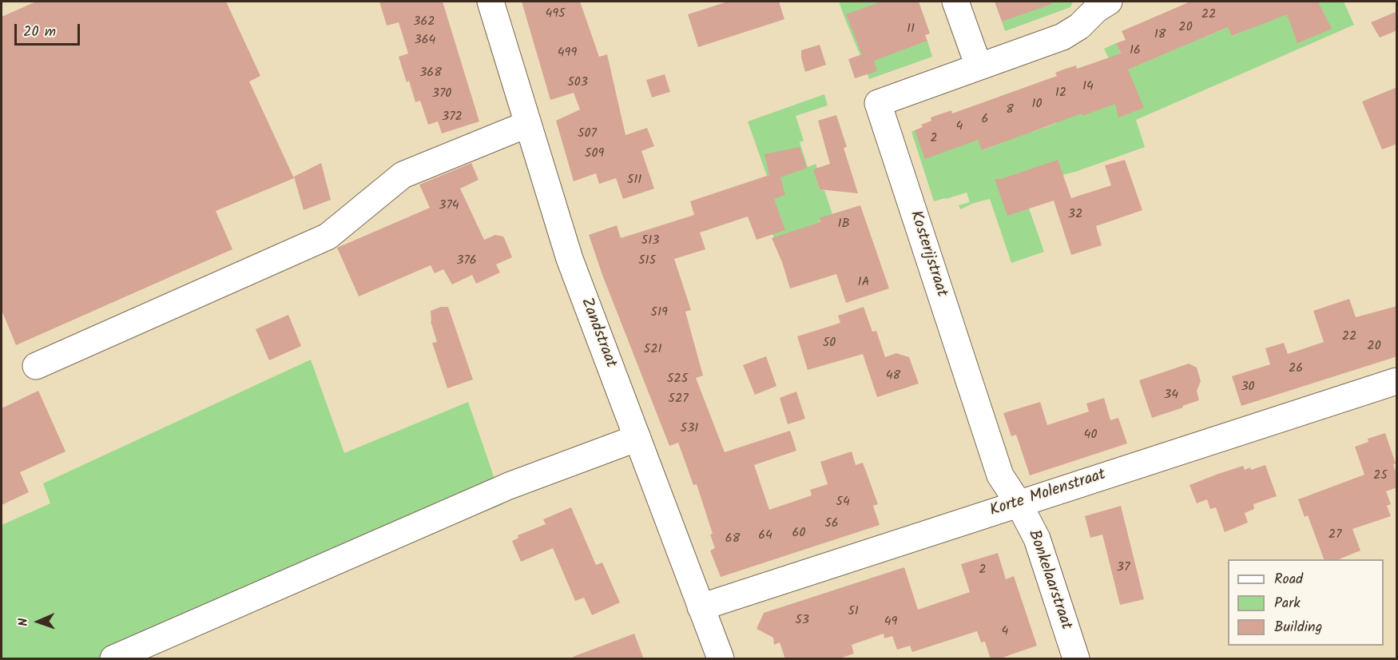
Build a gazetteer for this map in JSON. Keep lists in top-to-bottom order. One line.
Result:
{"streets":{"street":["Kosterijstraat","Zandstraat","Korte Molenstraat","Bonkelaarstraat"]},"crossings":[["Kosterijstraat","Korte Molenstraat"],["Kosterijstraat","Bonkelaarstraat"],["Zandstraat","Korte Molenstraat"],["Korte Molenstraat","Bonkelaarstraat"]],"house_numbers":["495","22","362","20","11","18","364","16","499","368","503","14","12","370","10","8","372","6","4","507","2","509","511","374","32","1B","513","376","515","1A","519","22","50","20","521","26","48","525","30","34","527","531","40","25","54","56","60","27","64","68","37","2","51","53","49","4"],"legend":["Road","Park","Building"],"scale_bar":"20 m","north":"left"}
